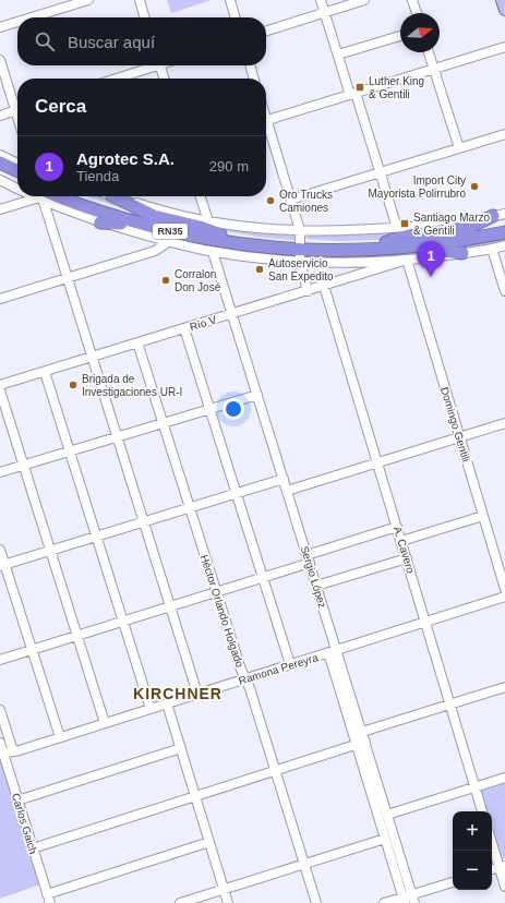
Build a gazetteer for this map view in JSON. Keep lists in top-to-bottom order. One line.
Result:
{"streets":{"highway":["RN35"],"street":["Río V","Domingo Gentili","A. Cavero","Sergio López","Héctor Orlando Holgado","Ramona Pereyra","Carlos Gaich"]},"crossings":[["Río V","Domingo Gentili"],["Río V","A. Cavero"],["Río V","Sergio López"],["Río V","Héctor Orlando Holgado"],["A. Cavero","Ramona Pereyra"],["Sergio López","Ramona Pereyra"],["Héctor Orlando Holgado","Ramona Pereyra"],["Ramona Pereyra","Carlos Gaich"]],"districts":["KIRCHNER"],"places":{"transit":["Luther King & Gentili","Santiago Marzo & Gentili"],"other":["Import City Mayorista Polirrubro","Oro Trucks Camiones","Autoservicio San Expedito","Corralon Don José","Brigada de Investigaciones UR-I"]},"north":"right","page":{"search":"Buscar aquí","heading":"Cerca","list":[{"mark":"1","name":"Agrotec S.A.","note":"Tienda","value":"290 m"}],"pins":"1","map_buttons":["+","−"]}}
